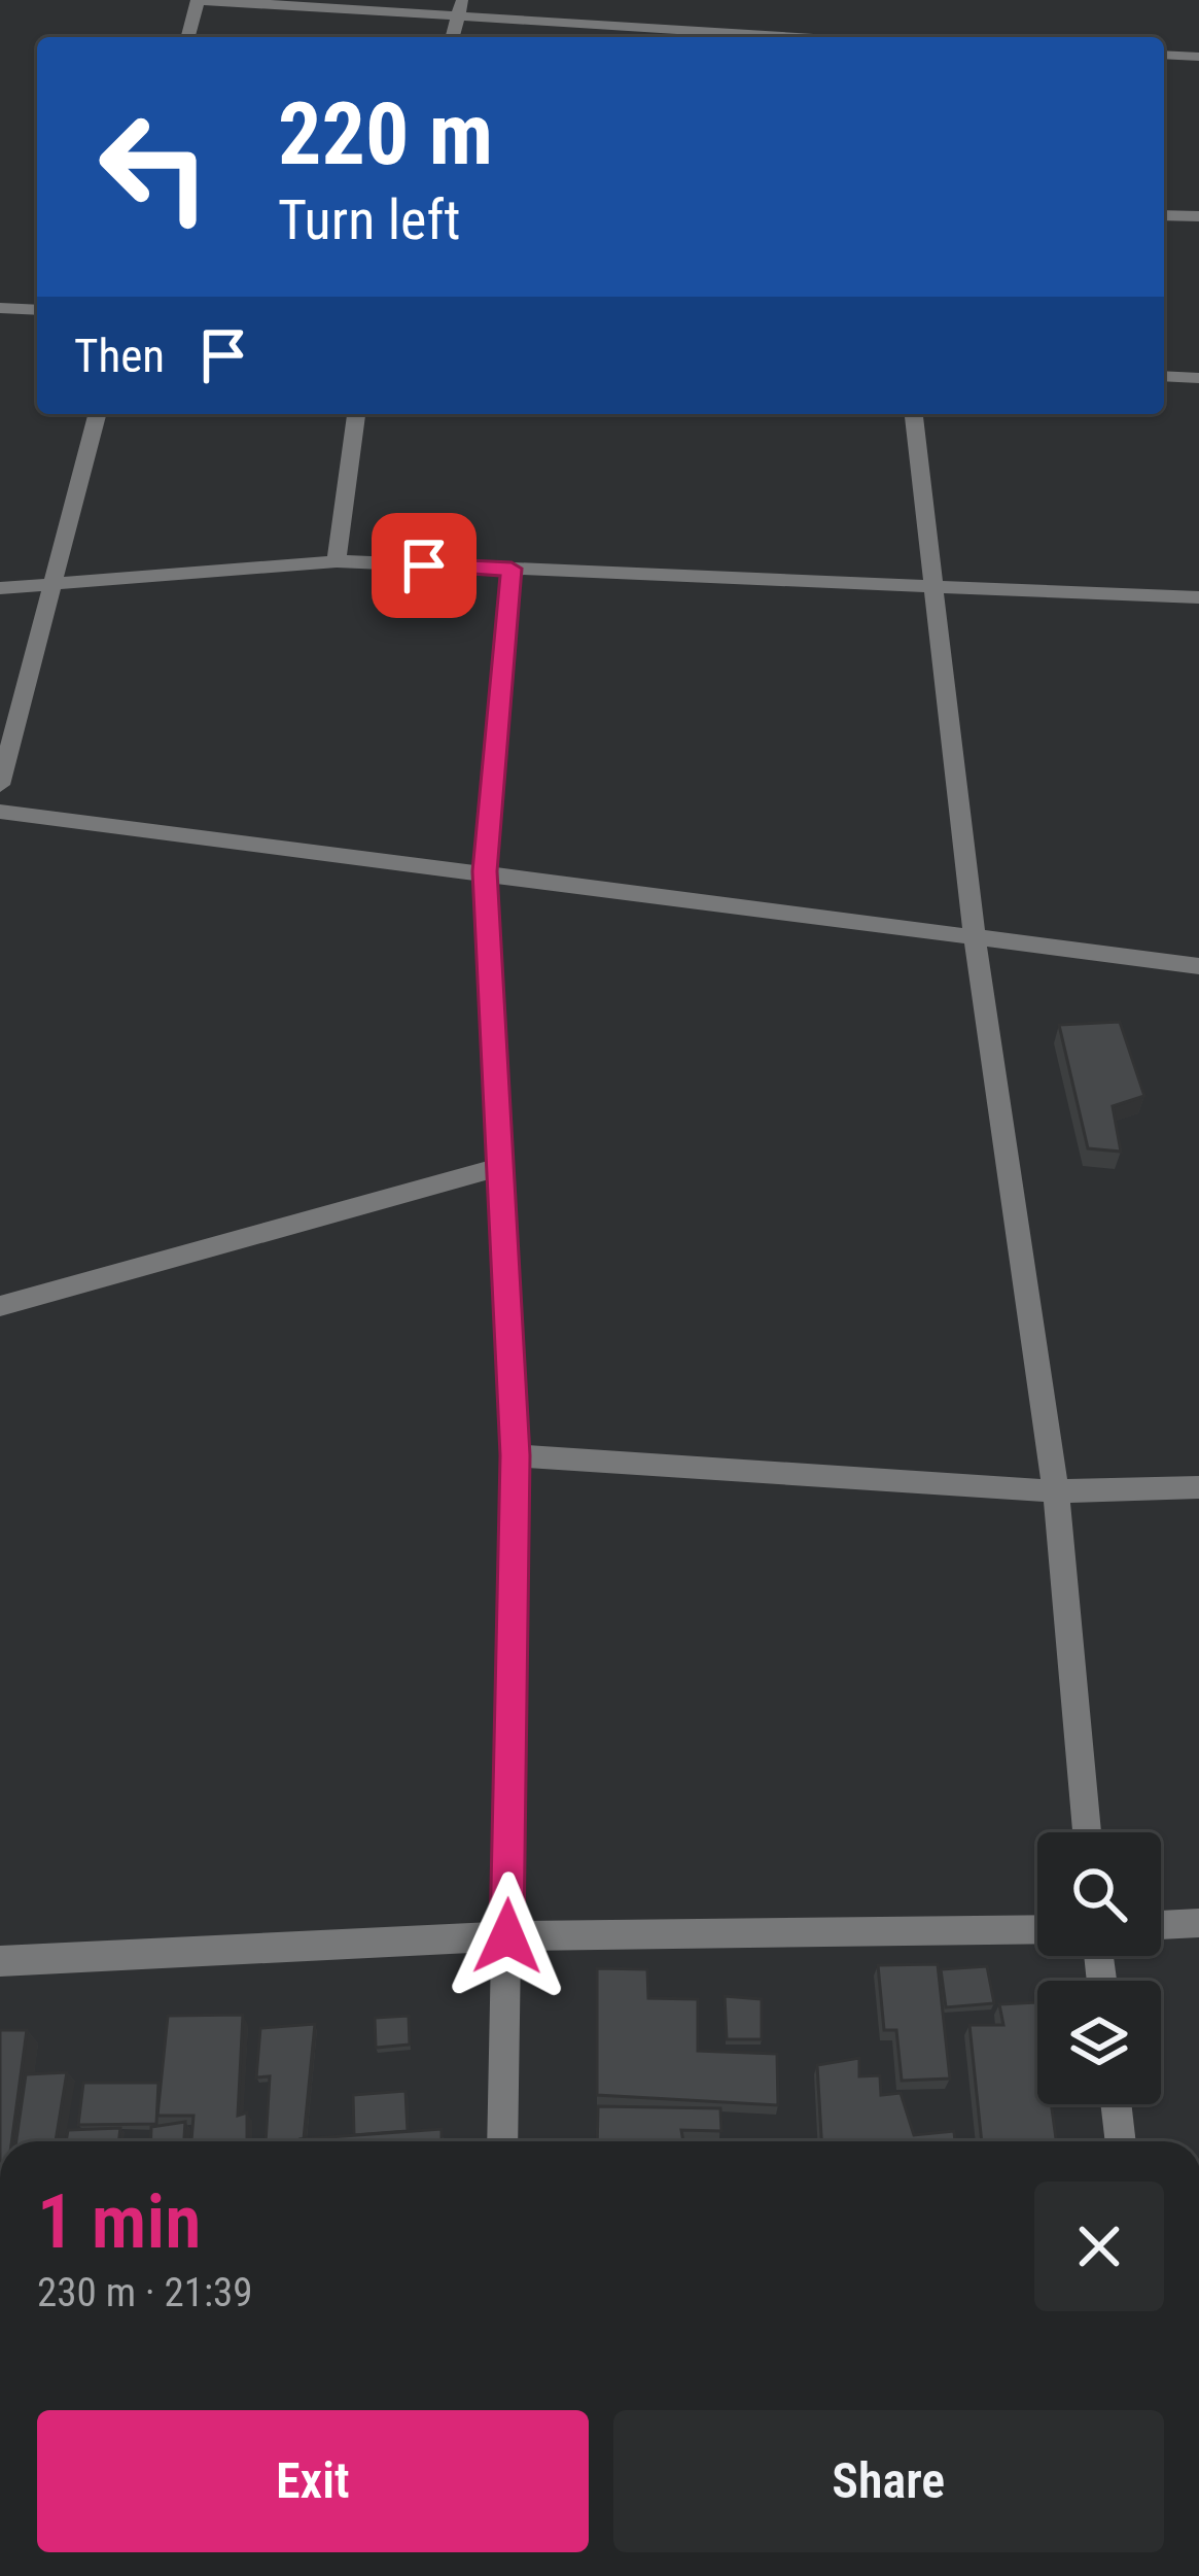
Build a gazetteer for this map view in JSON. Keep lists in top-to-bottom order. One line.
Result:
{"page":{"turn":["220 m","Turn left"],"then":"Then","heading":["1 min","230 m · 21:39"],"buttons":["Exit","Share"]}}
